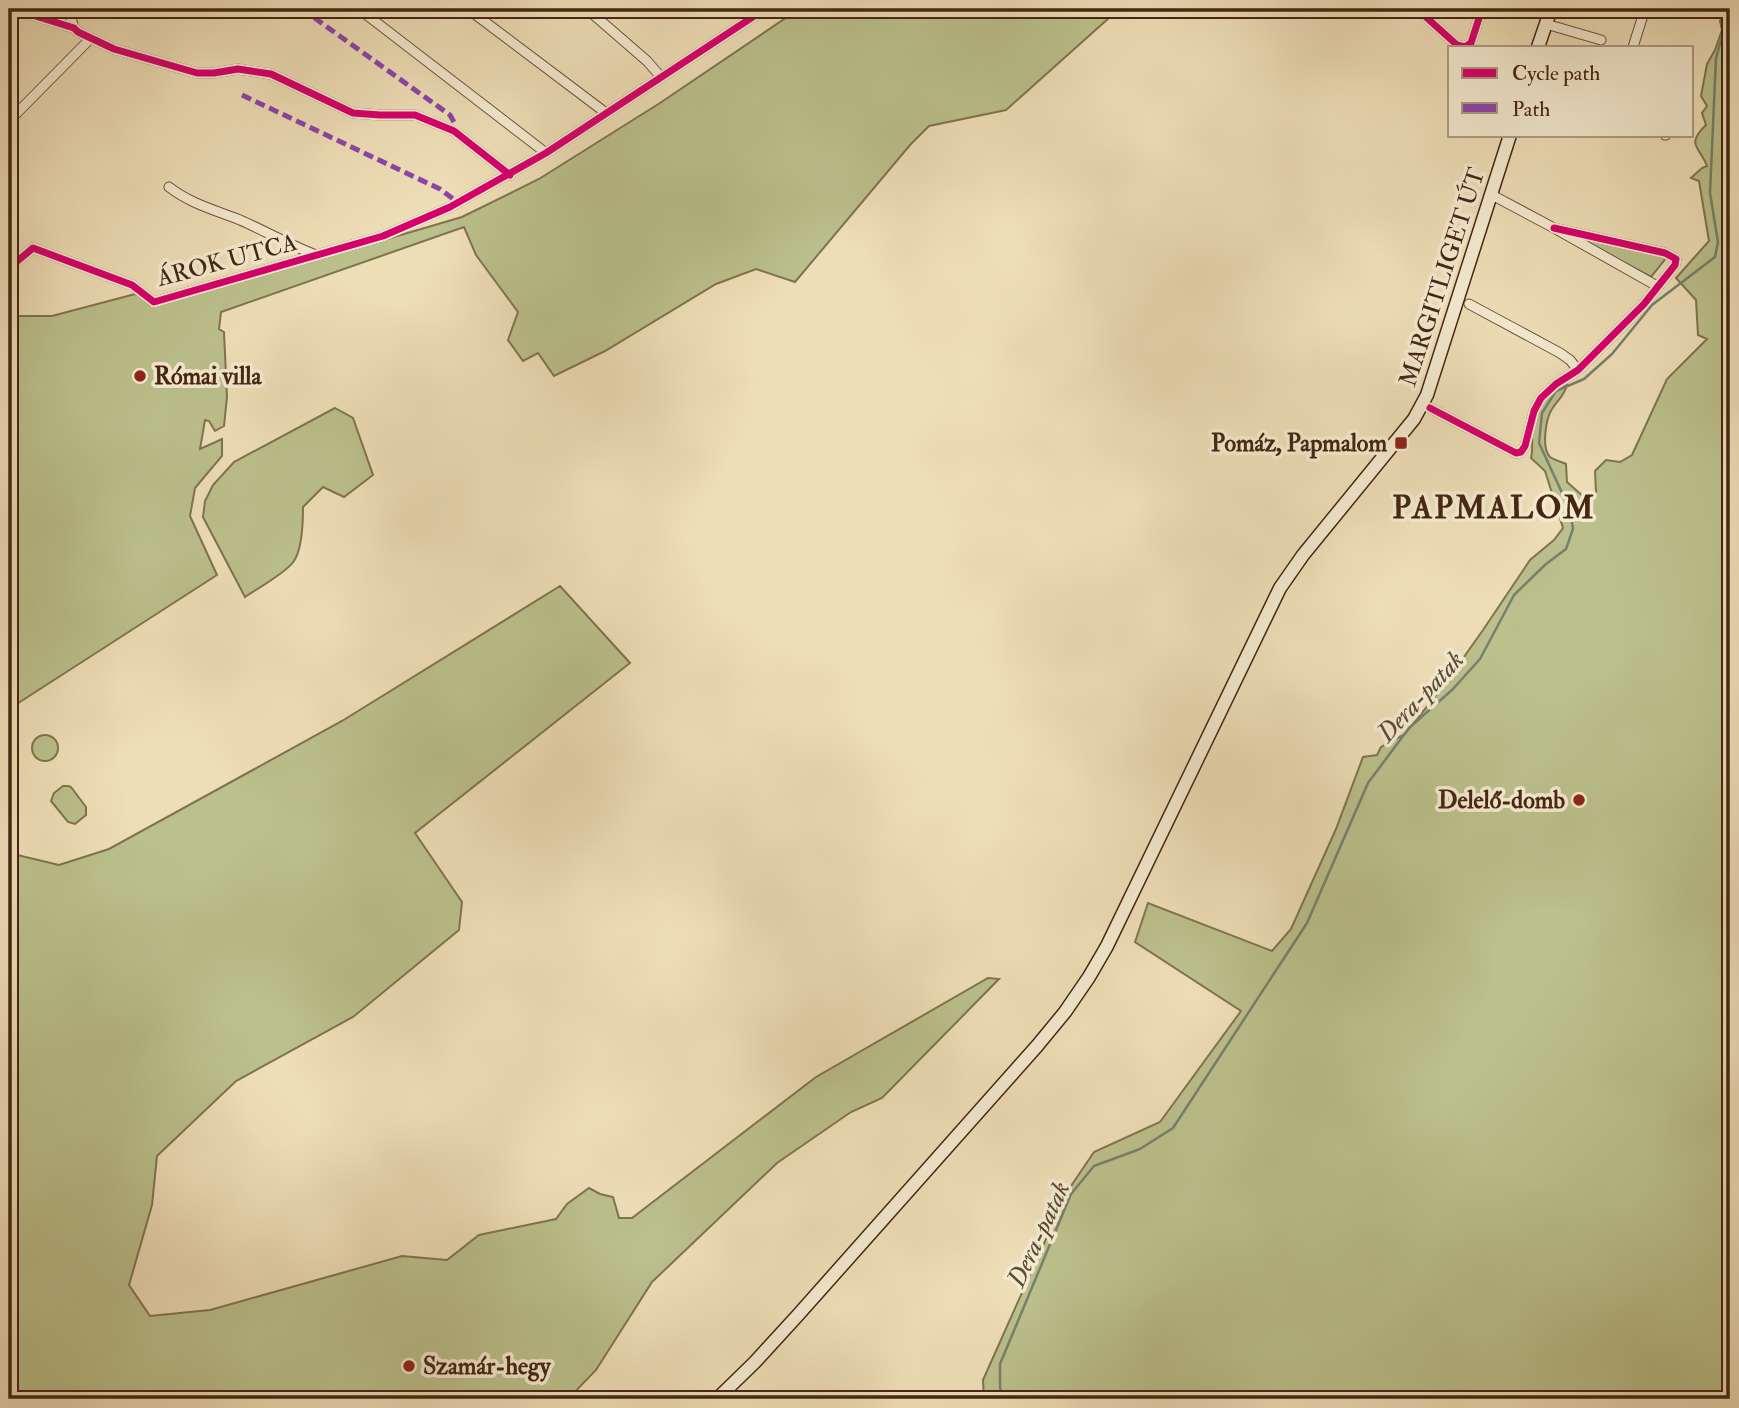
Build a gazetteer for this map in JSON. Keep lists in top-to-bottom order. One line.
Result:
{"streets":{"main road":["MARGITLIGET ÚT"],"street":["ÁROK UTCA"]},"districts":["PAPMALOM"],"water":["Dera-patak"],"places":{"other":["Római villa","Delelő-domb","Szamár-hegy"],"transit":["Pomáz, Papmalom"]},"legend":["Cycle path","Path"]}
